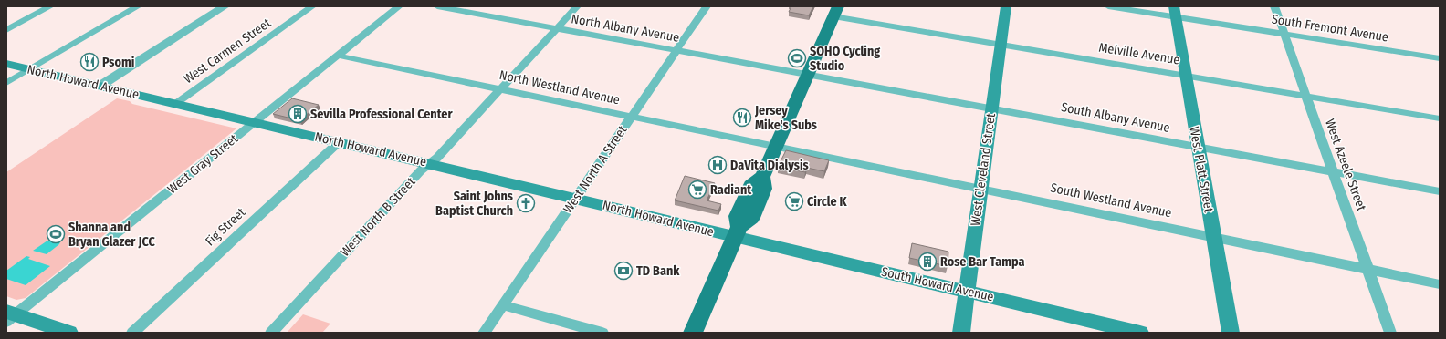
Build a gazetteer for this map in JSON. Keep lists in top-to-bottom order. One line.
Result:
{"streets":{"main road":["North Howard Avenue","West Cleveland Street","West Platt Street","South Howard Avenue"],"street":["North Albany Avenue","South Fremont Avenue","West Carmen Street","Melville Avenue","North Westland Avenue","South Albany Avenue","West Gray Street","West Azeele Street","West North A Street","South Westland Avenue","West North B Street","Fig Street"]},"crossings":[["North Albany Avenue","South Albany Avenue"],["North Albany Avenue","West North A Street"],["North Albany Avenue","West North B Street"],["South Fremont Avenue","West Azeele Street"],["South Fremont Avenue","West Platt Street"],["West Carmen Street","North Howard Avenue"],["Melville Avenue","West Azeele Street"],["Melville Avenue","West Cleveland Street"],["Melville Avenue","West Platt Street"],["North Howard Avenue","West Gray Street"],["North Howard Avenue","West North A Street"],["North Howard Avenue","West North B Street"],["North Howard Avenue","Fig Street"],["North Howard Avenue","South Howard Avenue"],["North Westland Avenue","West Gray Street"],["North Westland Avenue","West North A Street"],["North Westland Avenue","South Westland Avenue"],["North Westland Avenue","West North B Street"],["South Albany Avenue","West Azeele Street"],["South Albany Avenue","West Cleveland Street"],["South Albany Avenue","West Platt Street"],["West Azeele Street","South Westland Avenue"],["West Cleveland Street","South Westland Avenue"],["West Cleveland Street","South Howard Avenue"],["West Platt Street","South Westland Avenue"]],"places":{"sports":["SOHO Cycling Studio","Shanna and Bryan Glazer JCC"],"restaurant":["Psomi","Jersey Mike's Subs"],"building":["Sevilla Professional Center","Rose Bar Tampa"],"hospital":["DaVita Dialysis"],"supermarket":["Radiant","Circle K"],"church":["Saint Johns Baptist Church"],"bank":["TD Bank"]}}
